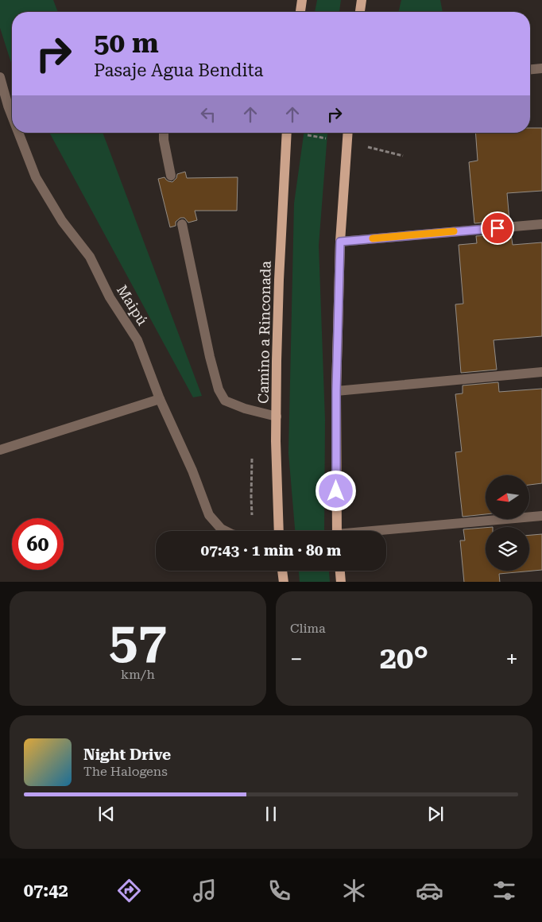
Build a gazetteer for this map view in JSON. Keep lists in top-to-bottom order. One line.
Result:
{"streets":{"main road":["Camino a Rinconada"],"street":["Maipú"]},"north":"left","page":{"turn":["50 m","Pasaje Agua Bendita"],"limit":"60","trip":"07:43 · 1 min · 80 m","tile":[["57","km/h"],"Clima"],"heat":["−","20°","+"],"song":["Night Drive","The Halogens"],"tabs":"07:42"}}
